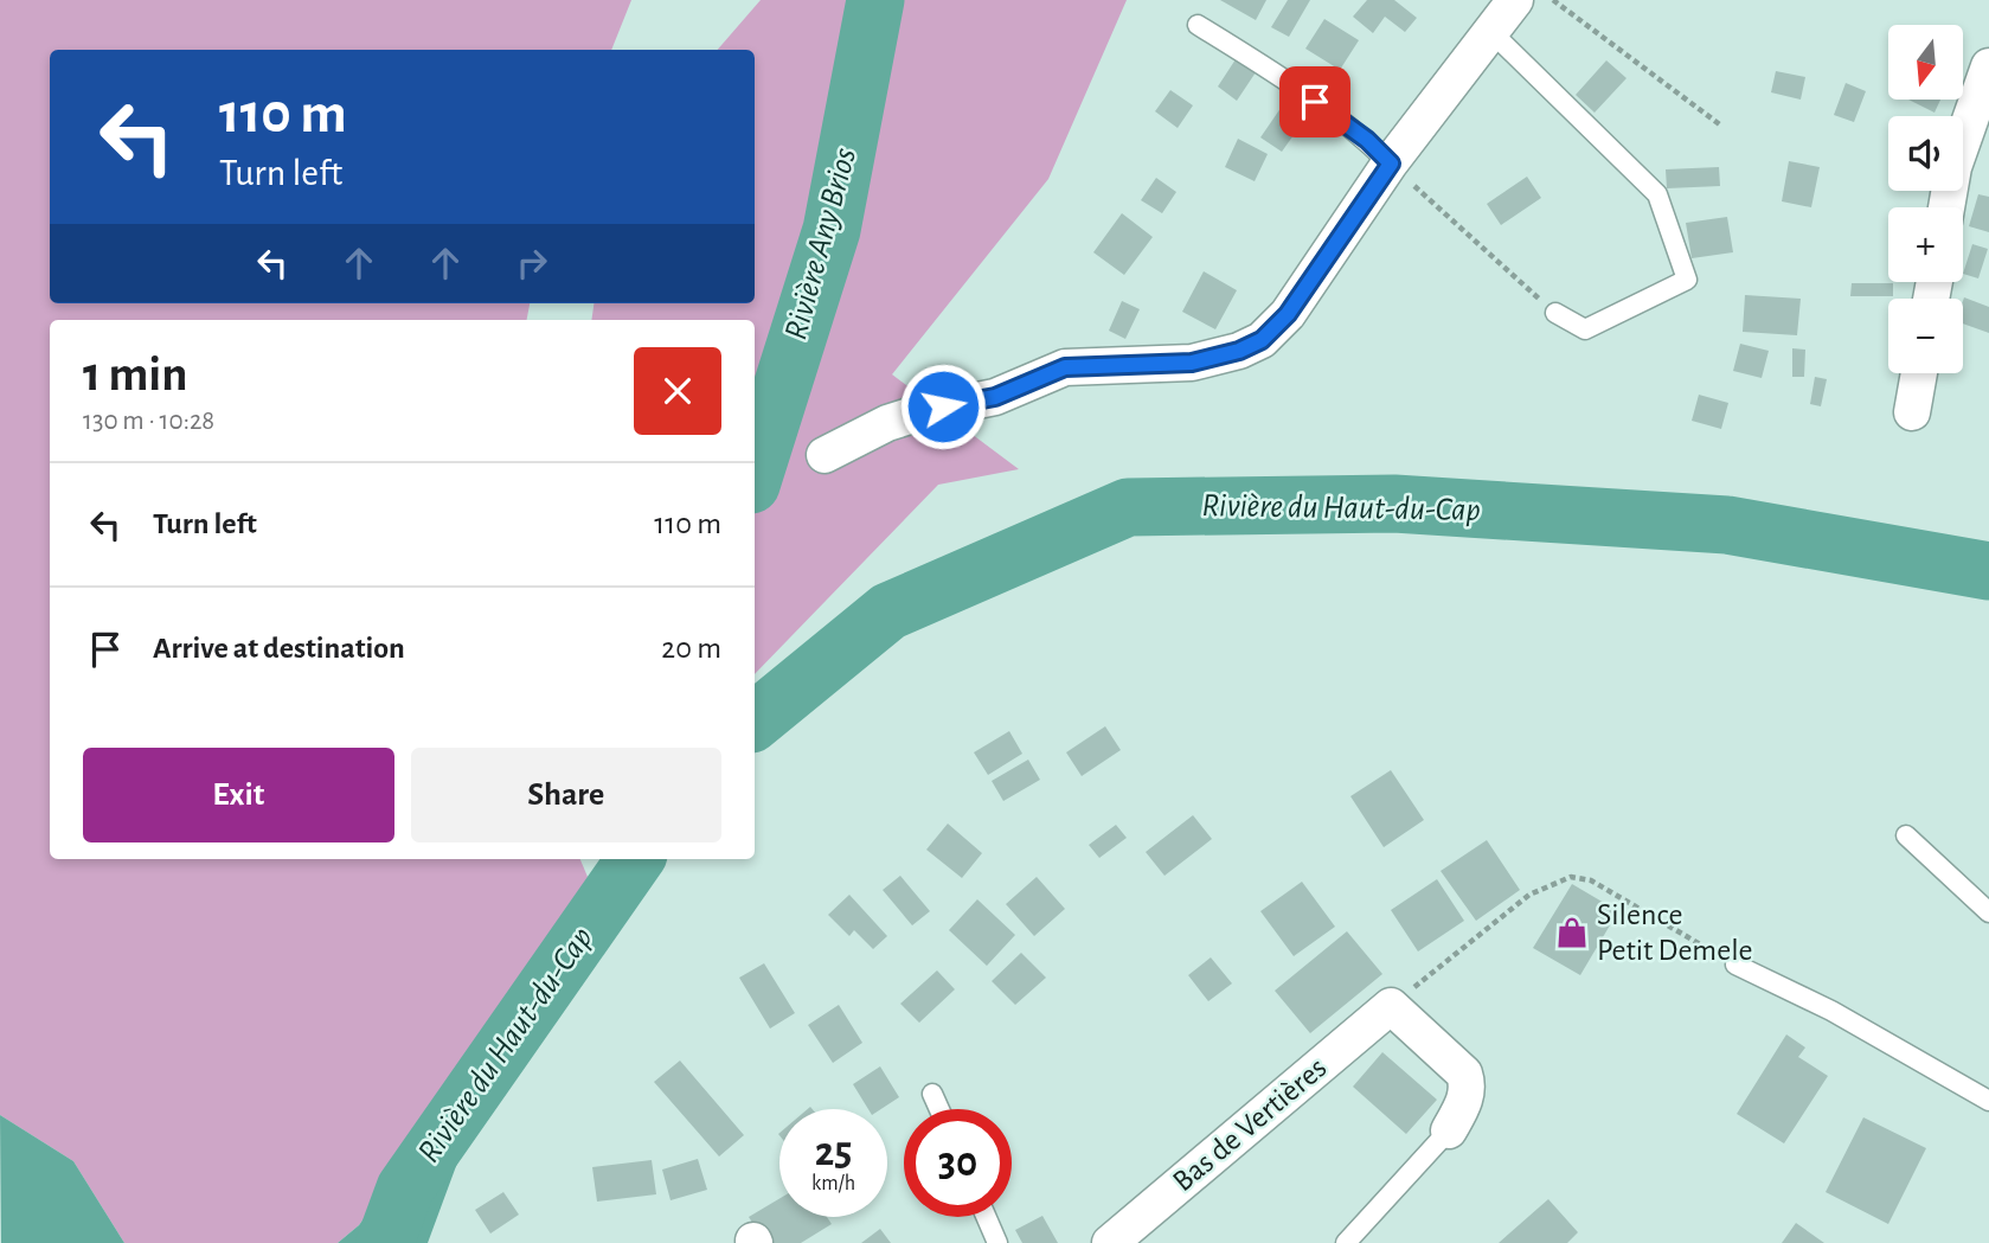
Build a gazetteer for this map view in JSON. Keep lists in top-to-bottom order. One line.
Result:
{"streets":{"street":["Bas de Vertières"]},"water":["Rivière Any Brios","Rivière du Haut-du-Cap"],"places":{"shop":["Silence Petit Demele"]},"north":"bottom","page":{"map_buttons":["+","−"],"turn":["110 m","Turn left"],"heading":["1 min","130 m · 10:28"],"list":[{"name":"Turn left","value":"110 m"},{"name":"Arrive at destination","value":"20 m"}],"buttons":["Exit","Share"],"speed":"25 km/h","limit":"30"}}
